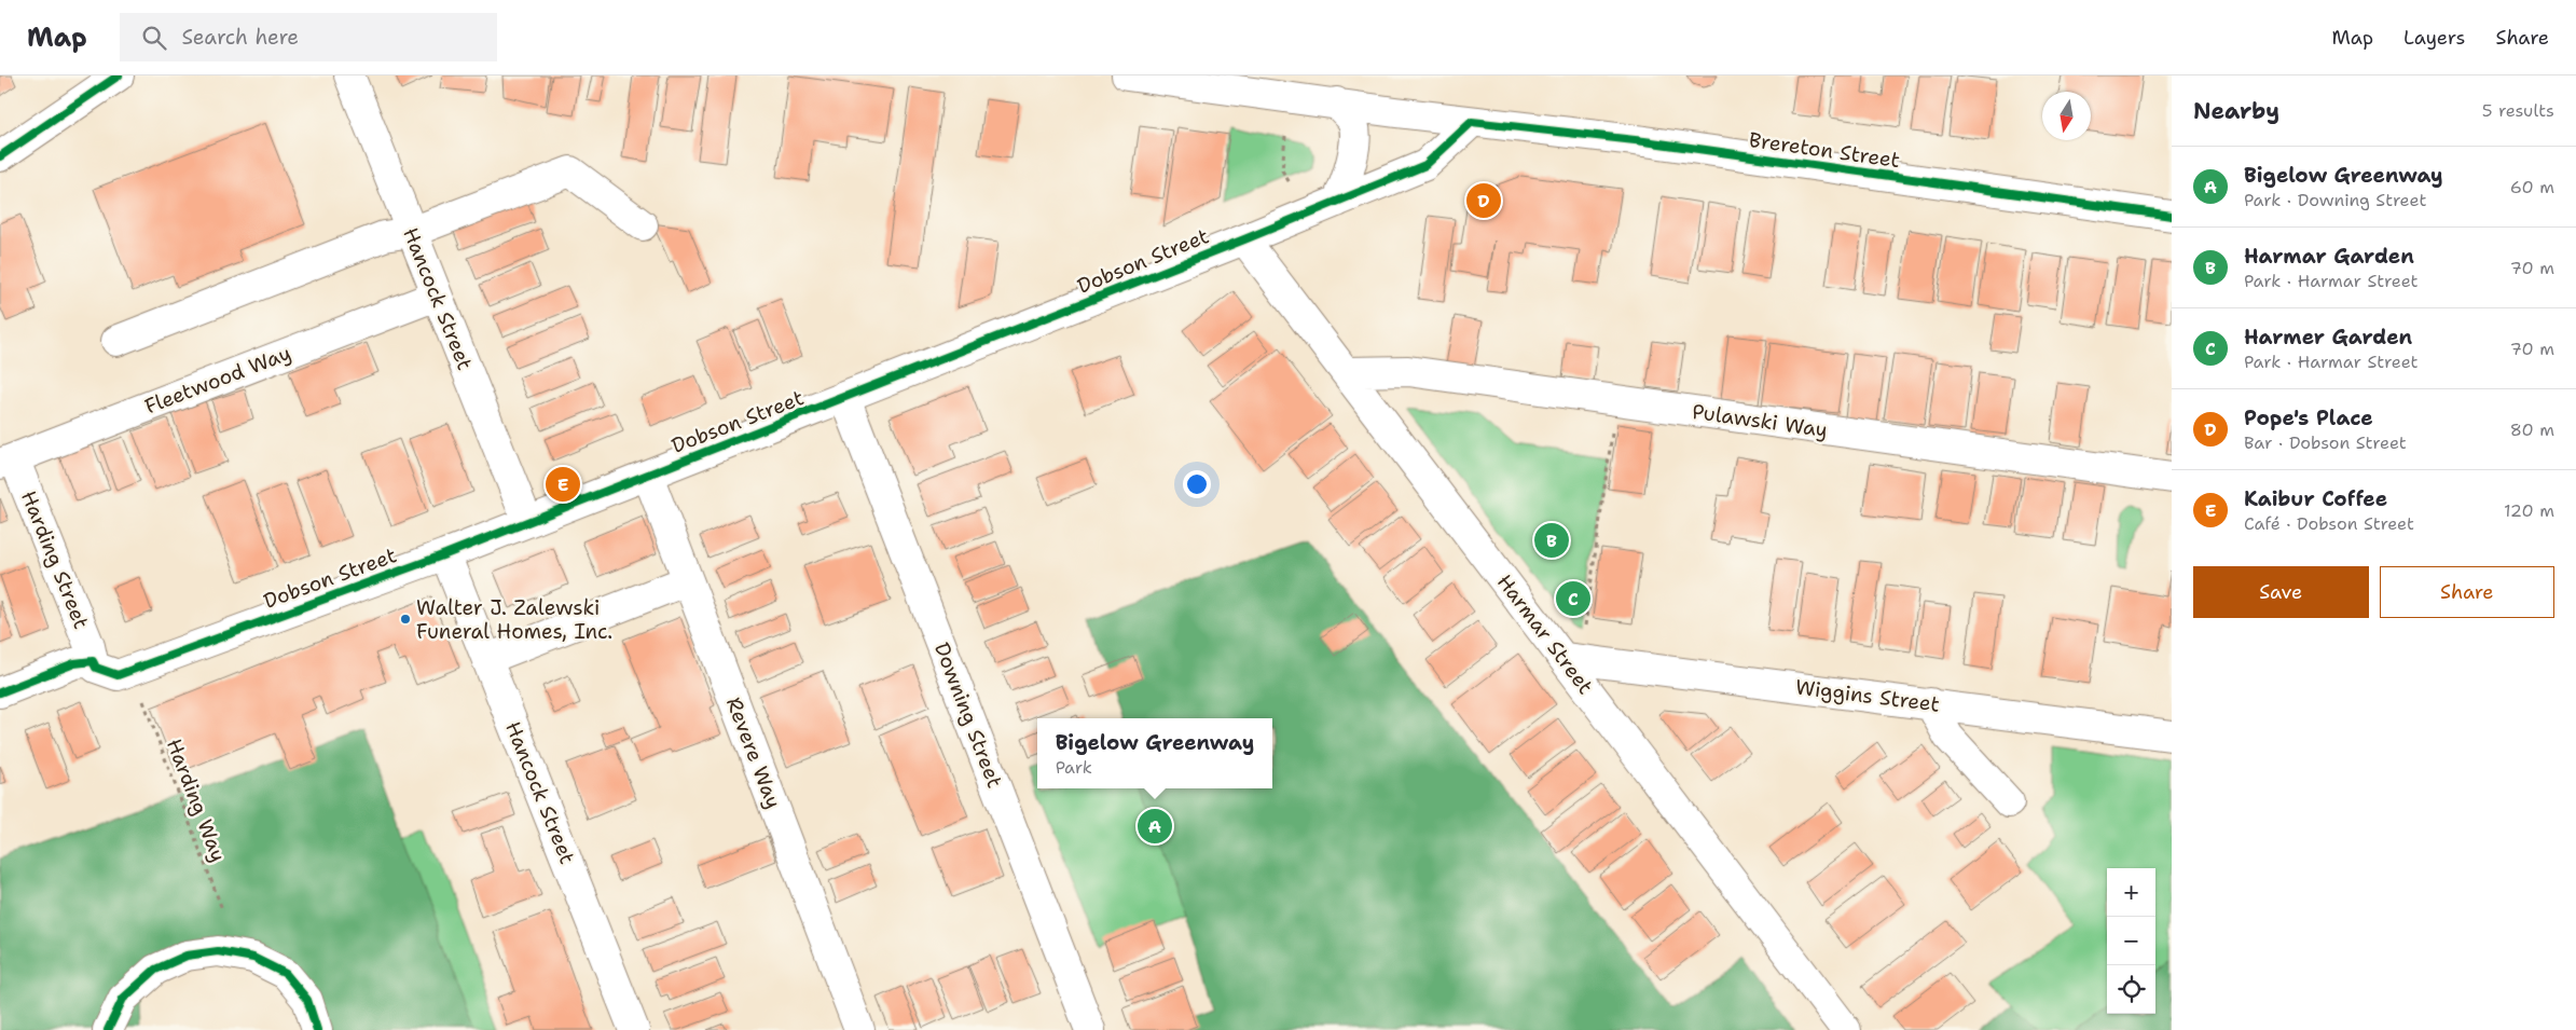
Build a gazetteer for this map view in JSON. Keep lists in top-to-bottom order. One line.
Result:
{"streets":{"street":["Brereton Street","Dobson Street","Hancock Street","Fleetwood Way","Pulawski Way","Harding Street","Harmar Street","Wiggins Street","Downing Street","Revere Way"],"path":["Harding Way"]},"crossings":[["Brereton Street","Dobson Street"],["Dobson Street","Hancock Street"],["Dobson Street","Harding Street"],["Dobson Street","Harmar Street"],["Dobson Street","Downing Street"],["Dobson Street","Revere Way"],["Hancock Street","Fleetwood Way"],["Fleetwood Way","Harding Street"],["Pulawski Way","Harmar Street"],["Harmar Street","Wiggins Street"]],"places":["Walter J. Zalewski Funeral Homes, Inc."],"north":"bottom","page":{"header":"Map","search":"Search here","nav":["Map","Layers","Share"],"heading":["Nearby","5 results"],"list":[{"mark":"A","name":"Bigelow Greenway","note":"Park · Downing Street","value":"60 m"},{"mark":"B","name":"Harmar Garden","note":"Park · Harmar Street","value":"70 m"},{"mark":"C","name":"Harmer Garden","note":"Park · Harmar Street","value":"70 m"},{"mark":"D","name":"Pope's Place","note":"Bar · Dobson Street","value":"80 m"},{"mark":"E","name":"Kaibur Coffee","note":"Café · Dobson Street","value":"120 m"}],"pins":["D","E","B","C","A"],"buttons":["Save","Share"],"popup":["Bigelow Greenway","Park"],"map_buttons":["+","−"]}}
